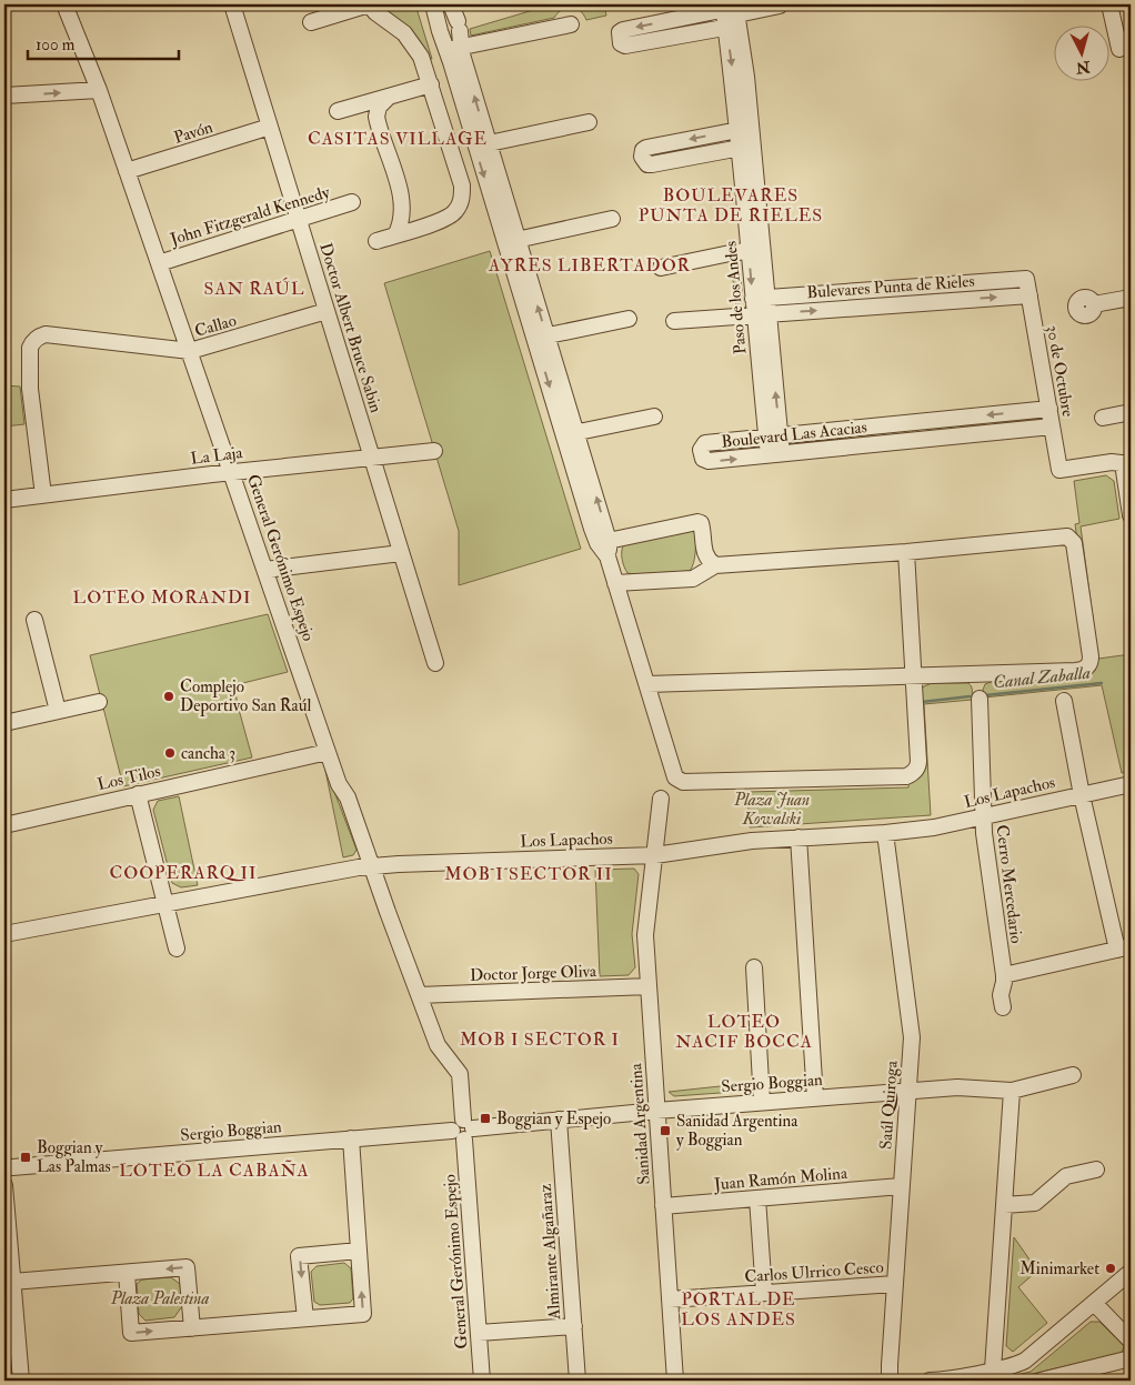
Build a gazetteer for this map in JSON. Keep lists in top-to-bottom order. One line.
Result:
{"streets":{"street":["Pavón","John Fitzgerald Kennedy","Bulevares Punta de Rieles","Paso de los Andes","Callao","Doctor Albert Bruce Sabin","30 de Octubre","Boulevard Las Acacias","La Laja","General Gerónimo Espejo","Los Tilos","Los Lapachos","Cerro Mercedario","Doctor Jorge Oliva","Sergio Boggian","Saúl Quiroga","Sanidad Argentina","Juan Ramón Molina","Almirante Algañaraz","Carlos Ulrrico Cesco"]},"crossings":[["Pavón","Doctor Albert Bruce Sabin"],["Pavón","General Gerónimo Espejo"],["John Fitzgerald Kennedy","Doctor Albert Bruce Sabin"],["John Fitzgerald Kennedy","General Gerónimo Espejo"],["Bulevares Punta de Rieles","Paso de los Andes"],["Bulevares Punta de Rieles","30 de Octubre"],["Paso de los Andes","Boulevard Las Acacias"],["Callao","Doctor Albert Bruce Sabin"],["Callao","La Laja"],["Callao","General Gerónimo Espejo"],["Doctor Albert Bruce Sabin","La Laja"],["30 de Octubre","Boulevard Las Acacias"],["La Laja","General Gerónimo Espejo"],["General Gerónimo Espejo","Los Tilos"],["General Gerónimo Espejo","Los Lapachos"],["General Gerónimo Espejo","Doctor Jorge Oliva"],["General Gerónimo Espejo","Sergio Boggian"],["Los Lapachos","Cerro Mercedario"],["Los Lapachos","Saúl Quiroga"],["Los Lapachos","Sanidad Argentina"],["Doctor Jorge Oliva","Sanidad Argentina"],["Sergio Boggian","Saúl Quiroga"],["Sergio Boggian","Sanidad Argentina"],["Sergio Boggian","Almirante Algañaraz"],["Saúl Quiroga","Juan Ramón Molina"],["Saúl Quiroga","Carlos Ulrrico Cesco"],["Sanidad Argentina","Juan Ramón Molina"],["Sanidad Argentina","Carlos Ulrrico Cesco"]],"districts":["CASITAS VILLAGE","BOULEVARES PUNTA DE RIELES","AYRES LIBERTADOR","SAN RAÚL","LOTEO MORANDI","COOPERARQ II","MOB I SECTOR II","LOTEO NACIF BOCCA","MOB I SECTOR I","LOTEO LA CABAÑA","PORTAL DE LOS ANDES"],"water":["Canal Zaballa"],"parks":["Plaza Juan Kowalski","Plaza Palestina"],"places":{"other":["Complejo Deportivo San Raúl","cancha 3","Minimarket"],"transit":["Boggian y Espejo","Sanidad Argentina y Boggian","Boggian y Las Palmas"]},"scale_bar":"100 m","north":"bottom"}
